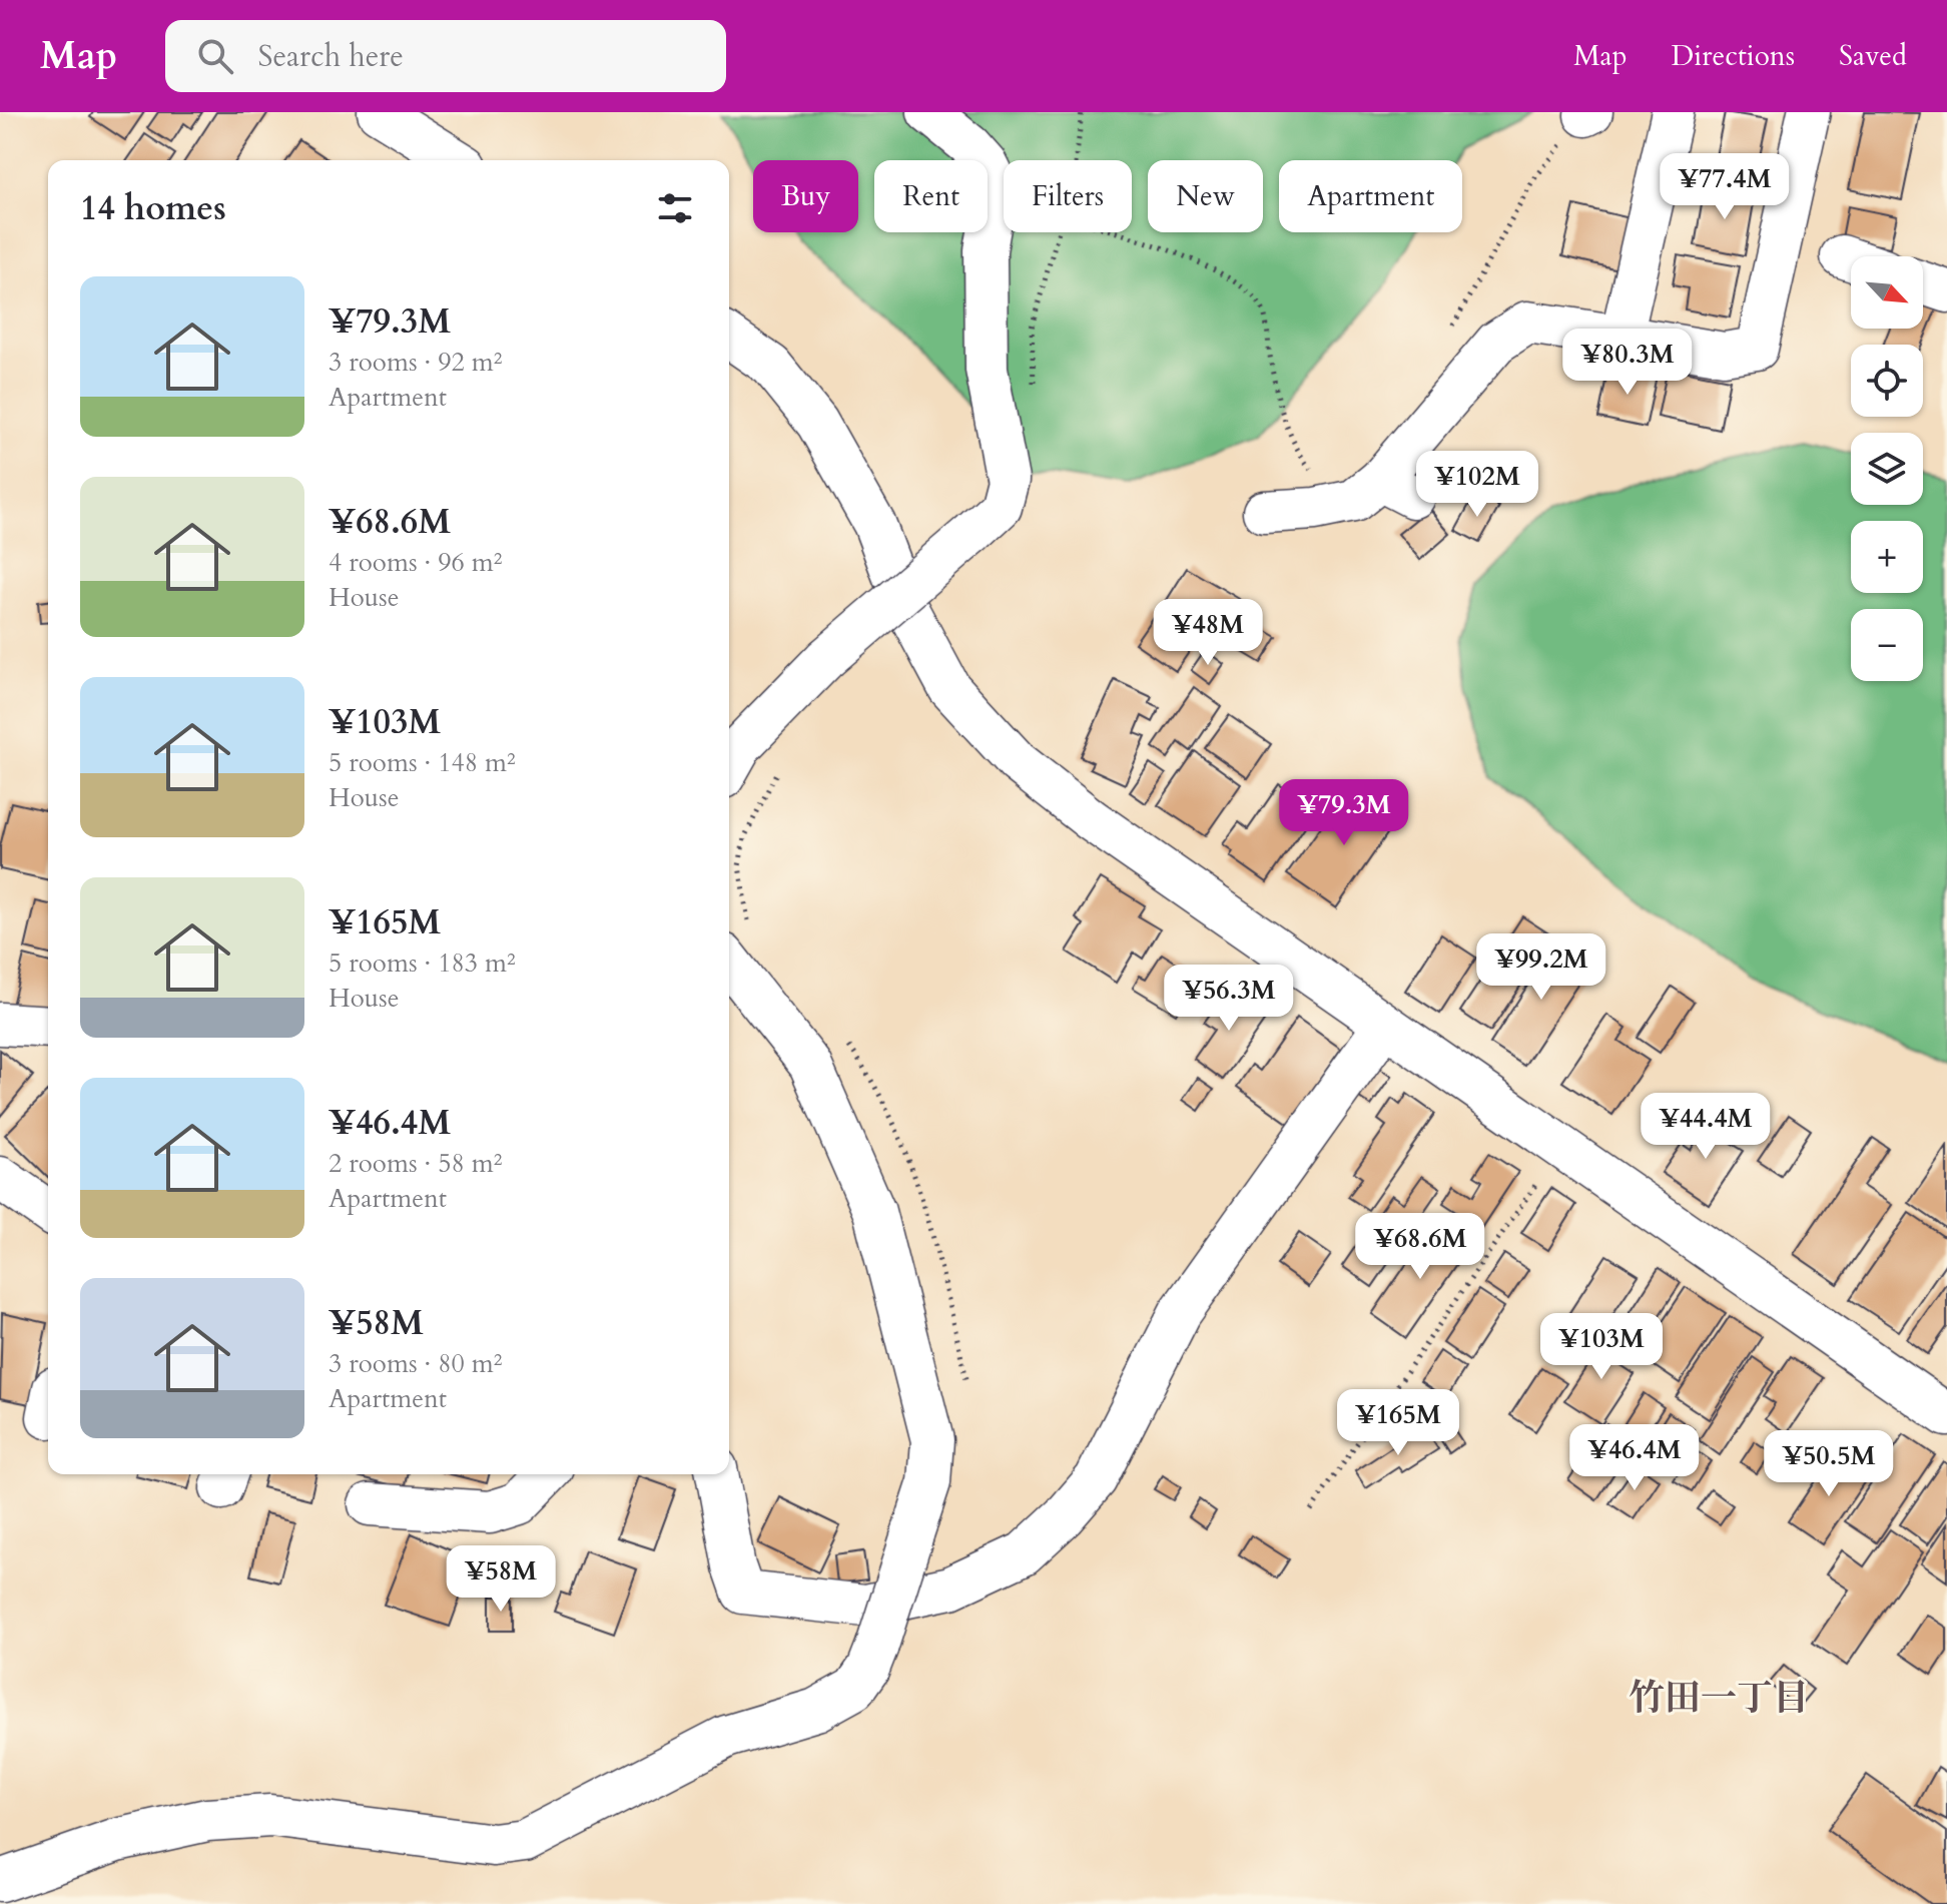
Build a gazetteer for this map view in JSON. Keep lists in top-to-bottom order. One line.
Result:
{"districts":["竹田一丁目"],"north":"bottom right","page":{"header":"Map","search":"Search here","nav":["Map","Directions","Saved"],"price":["¥77.4M","¥80.3M","¥102M","¥48M","¥79.3M","¥99.2M","¥56.3M","¥44.4M","¥68.6M","¥103M","¥165M","¥46.4M","¥50.5M","¥58M"],"chip":["Buy","Rent","Filters","New","Apartment"],"heading":"14 homes","map_buttons":["+","−"],"list":[{"name":"¥79.3M","note":"3 rooms · 92 m² · Apartment"},{"name":"¥68.6M","note":"4 rooms · 96 m² · House"},{"name":"¥103M","note":"5 rooms · 148 m² · House"},{"name":"¥165M","note":"5 rooms · 183 m² · House"},{"name":"¥46.4M","note":"2 rooms · 58 m² · Apartment"},{"name":"¥58M","note":"3 rooms · 80 m² · Apartment"}]}}
